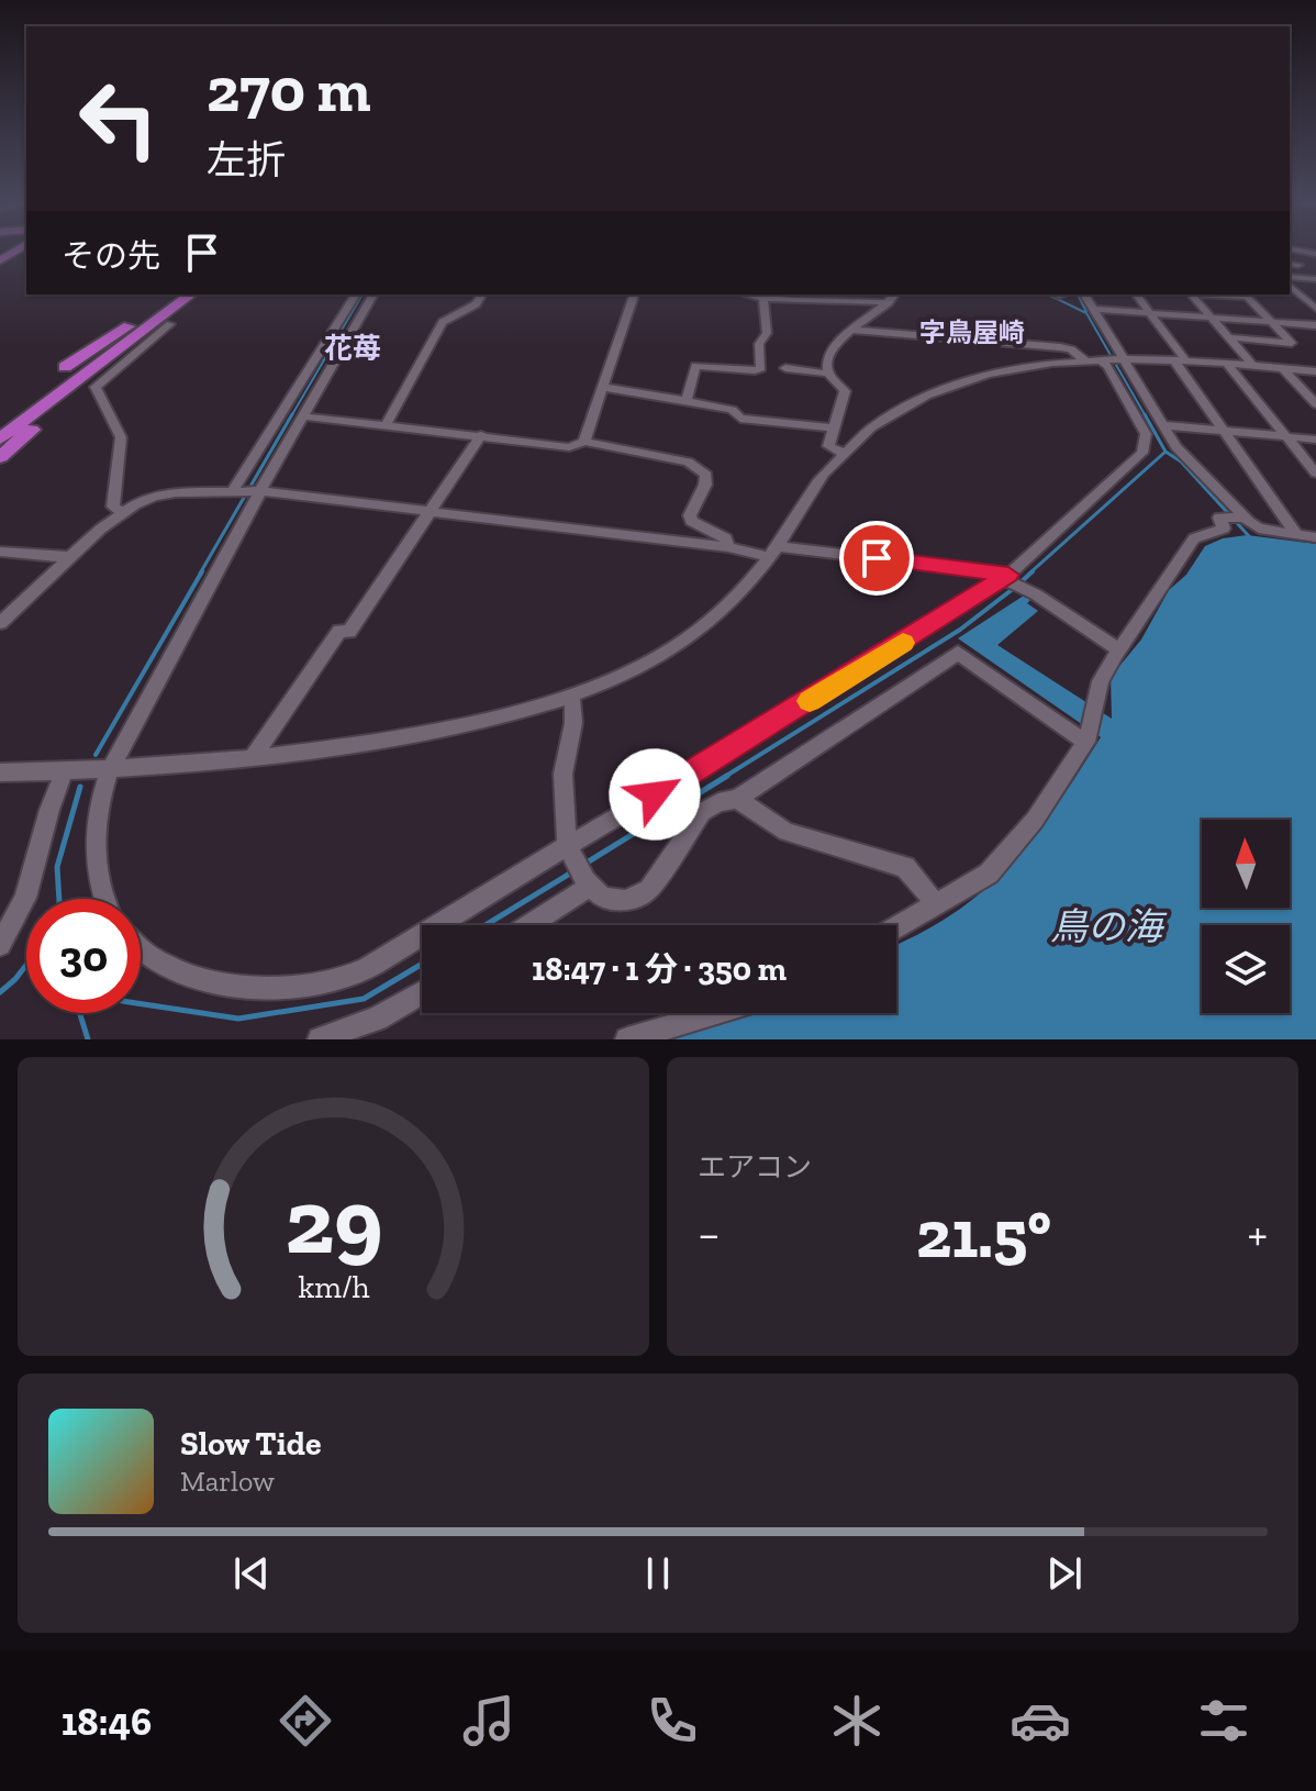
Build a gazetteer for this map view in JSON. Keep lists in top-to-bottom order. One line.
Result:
{"districts":["字鳥屋崎","花苺"],"water":["鳥の海"],"north":"top","page":{"turn":["270 m","左折"],"then":"その先","limit":"30","trip":"18:47 · 1 分 · 350 m","tile":"エアコン","heat":["−","21.5°","+"],"song":["Slow Tide","Marlow"],"tabs":"18:46","gauge":["29","km/h"]}}
